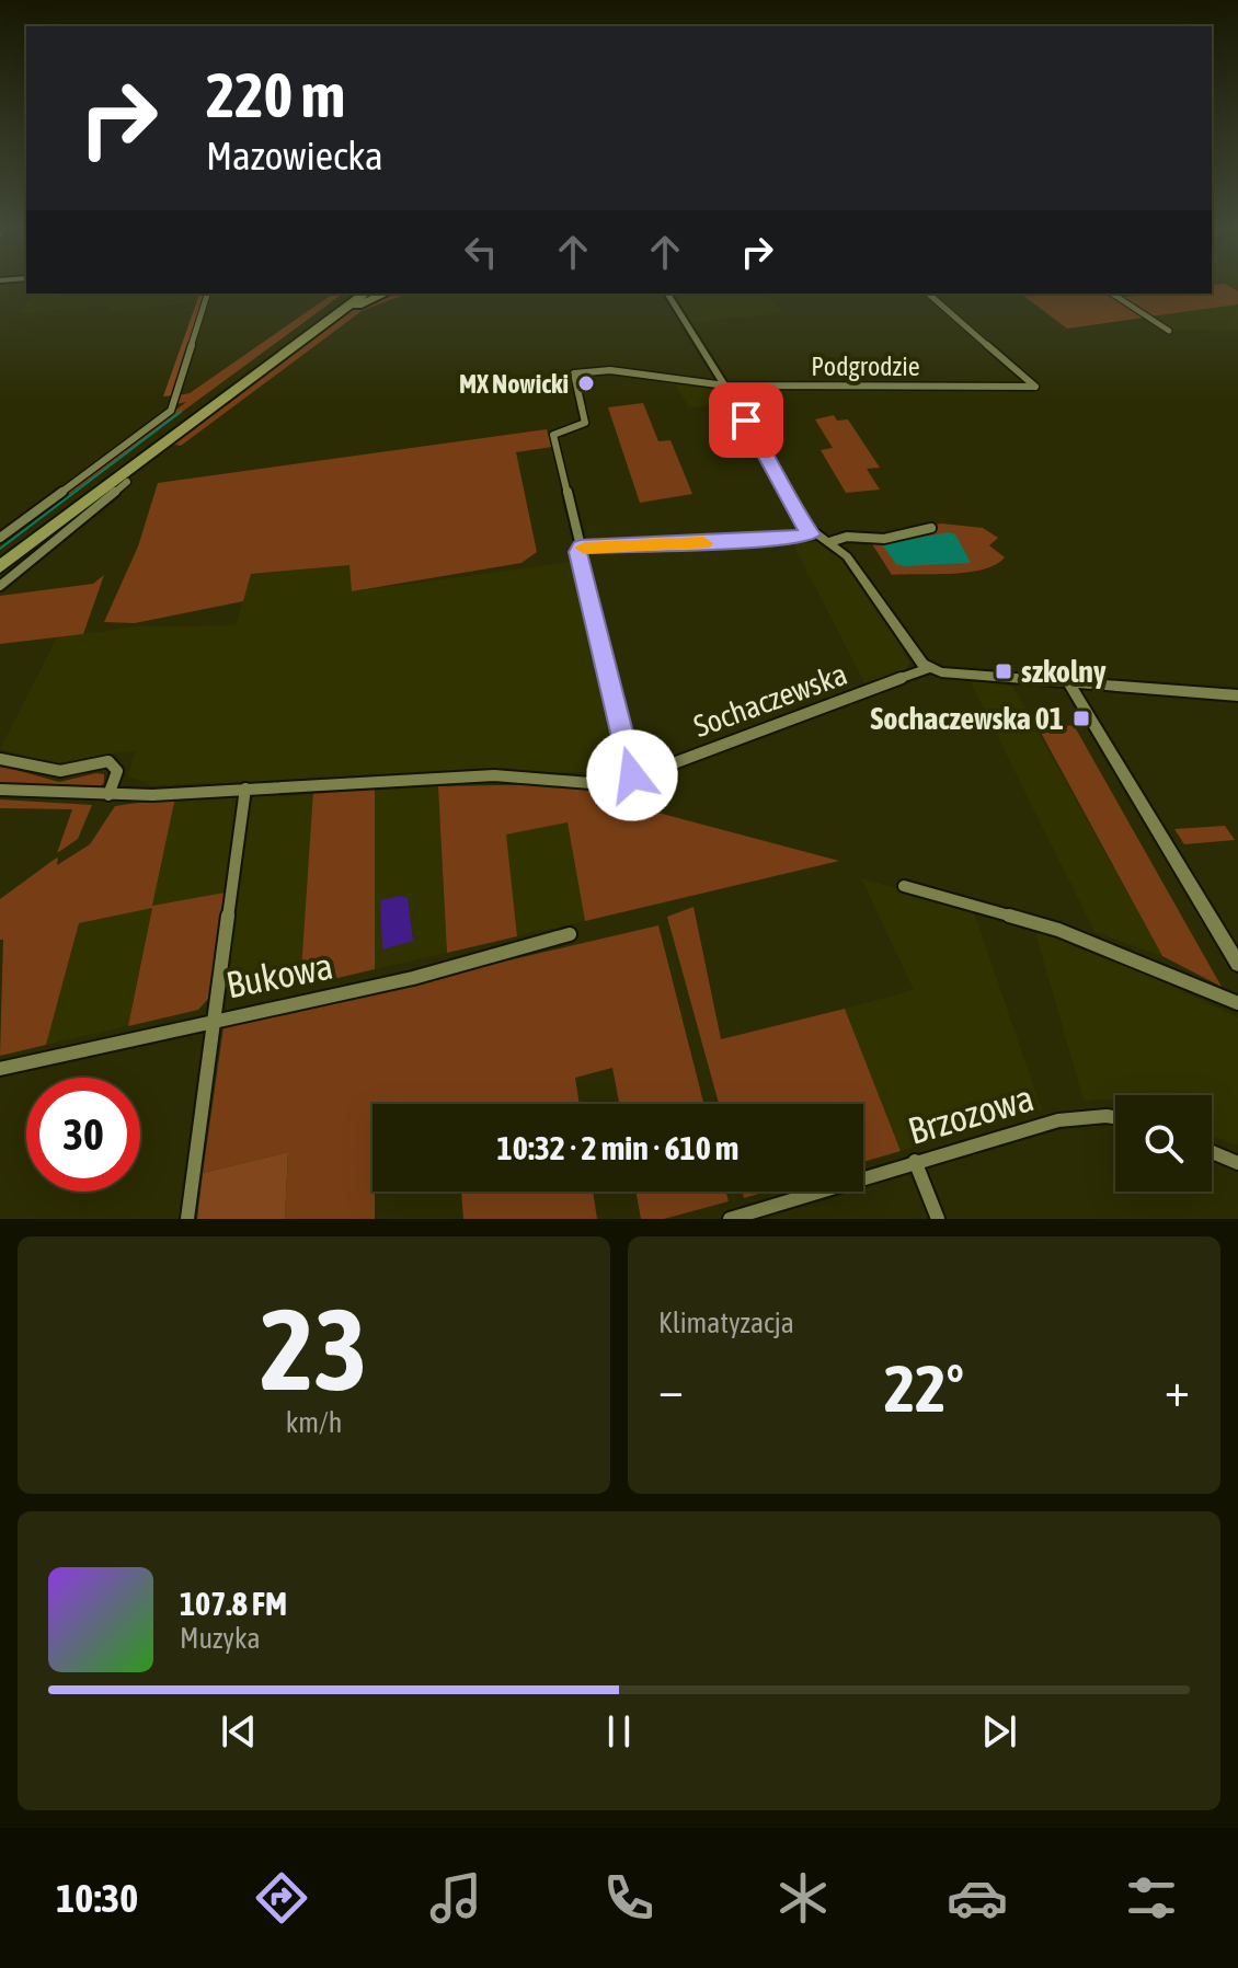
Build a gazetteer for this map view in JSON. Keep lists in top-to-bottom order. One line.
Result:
{"streets":{"street":["Podgrodzie","Sochaczewska","Bukowa","Brzozowa"]},"places":{"other":["MX Nowicki"],"transit":["szkolny","Sochaczewska 01"]},"page":{"turn":["220 m","Mazowiecka"],"limit":"30","trip":"10:32 · 2 min · 610 m","tile":[["23","km/h"],"Klimatyzacja"],"heat":["−","22°","+"],"song":["107.8 FM","Muzyka"],"tabs":"10:30"}}
